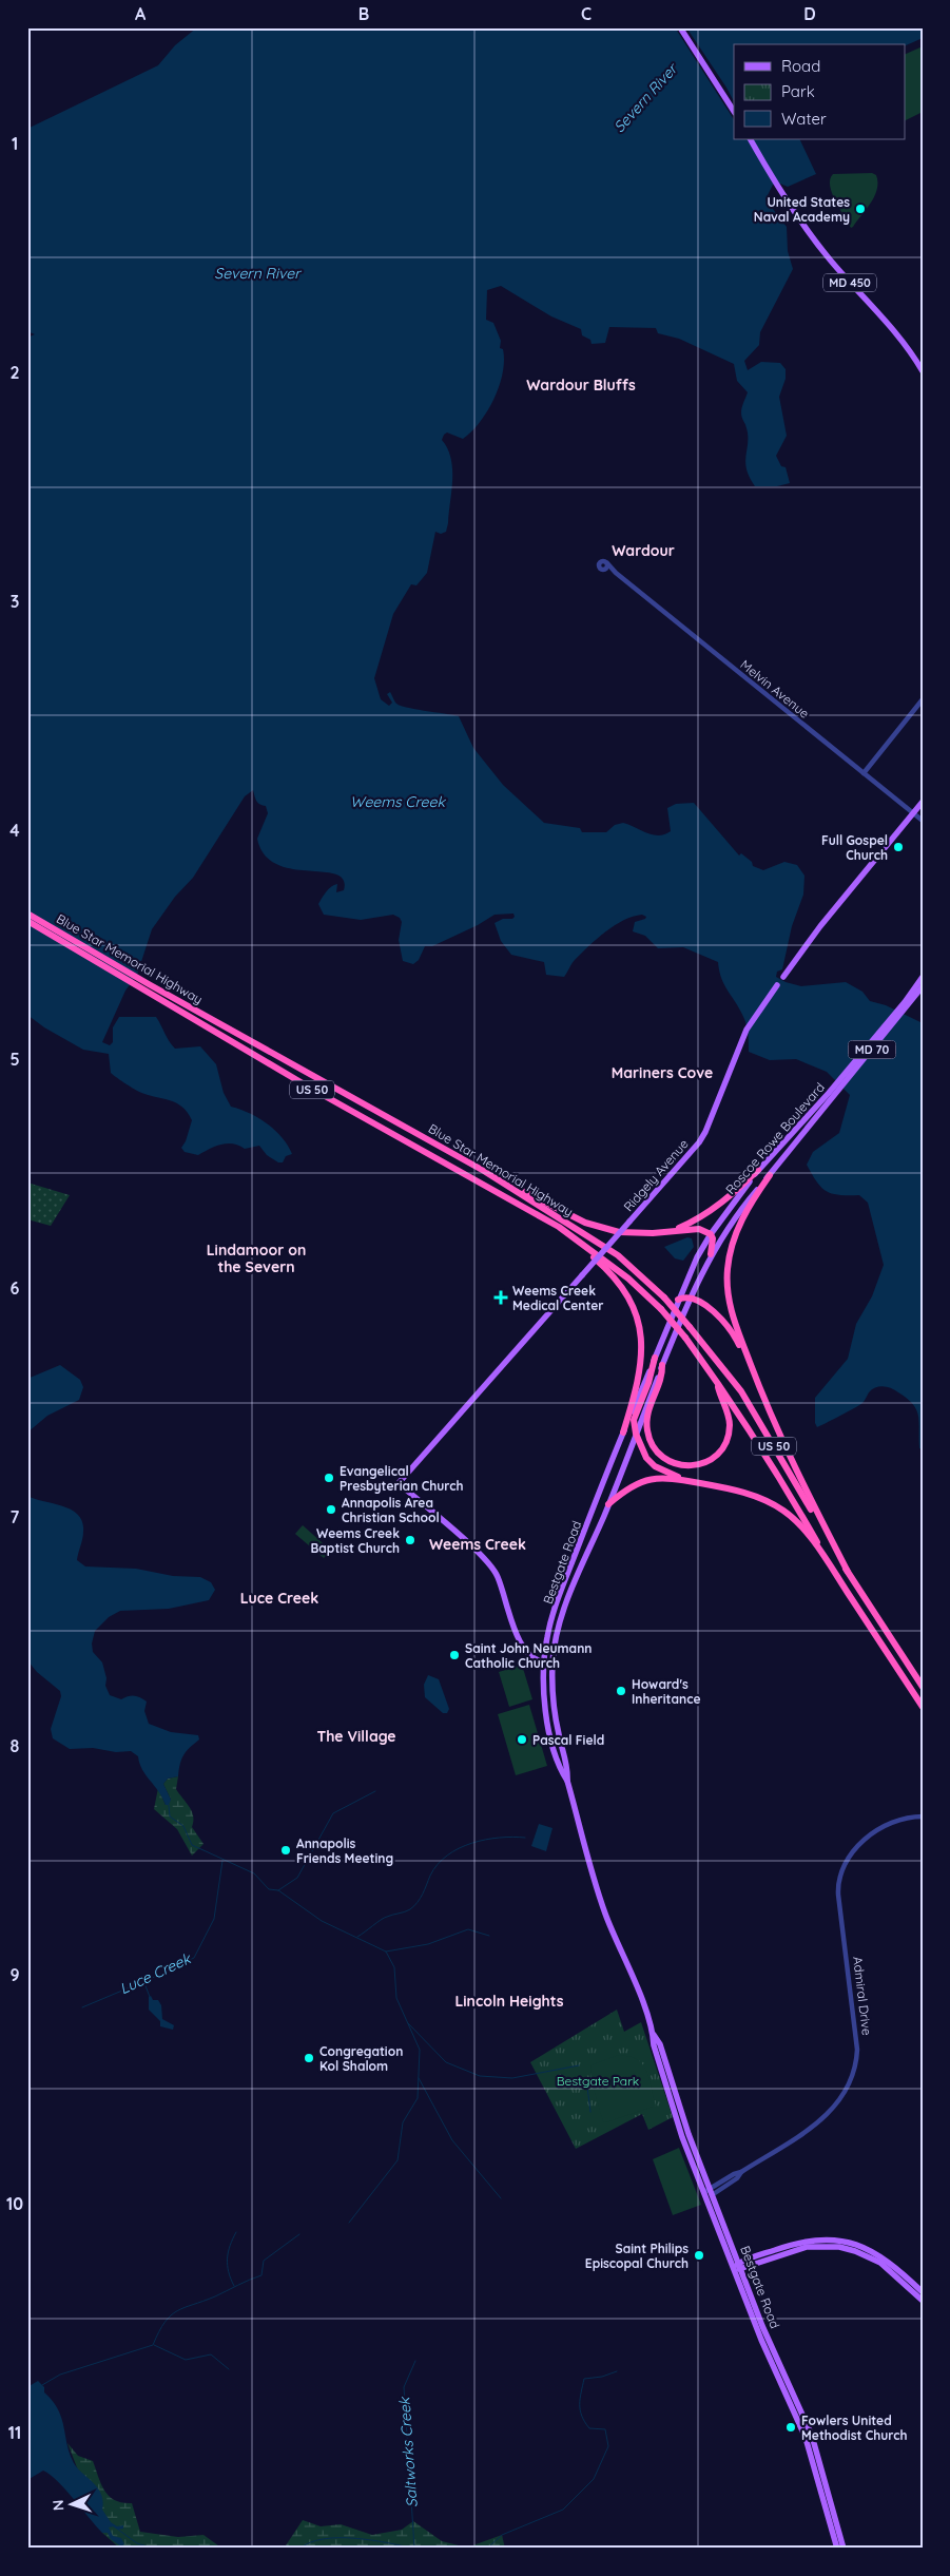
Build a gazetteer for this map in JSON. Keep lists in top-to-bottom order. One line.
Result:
{"streets":{"highway":["Blue Star Memorial Highway","US 50"],"main road":["MD 450","MD 70","Roscoe Rowe Boulevard","Ridgely Avenue","Bestgate Road"],"street":["Melvin Avenue","Admiral Drive"]},"crossings":[["Melvin Avenue","Ridgely Avenue"],["Blue Star Memorial Highway","US 50"],["Roscoe Rowe Boulevard","Bestgate Road"],["Ridgely Avenue","Bestgate Road"],["Bestgate Road","Admiral Drive"]],"districts":["Wardour Bluffs","Wardour","Mariners Cove","Lindamoor on the Severn","Weems Creek","Luce Creek","The Village","Lincoln Heights"],"water":["Severn River","Weems Creek","Luce Creek","Saltworks Creek"],"parks":["Bestgate Park"],"places":{"other":["United States Naval Academy","Full Gospel Church","Evangelical Presbyterian Church","Annapolis Area Christian School","Weems Creek Baptist Church","Saint John Neumann Catholic Church","Howard's Inheritance","Pascal Field","Annapolis Friends Meeting","Congregation Kol Shalom","Saint Philips Episcopal Church","Fowlers United Methodist Church"],"health":["Weems Creek Medical Center"]},"legend":["Road","Park","Water"],"north":"left","grid":{"columns":["A","B","C","D"],"rows":["1","2","3","4","5","6","7","8","9","10","11"]}}
